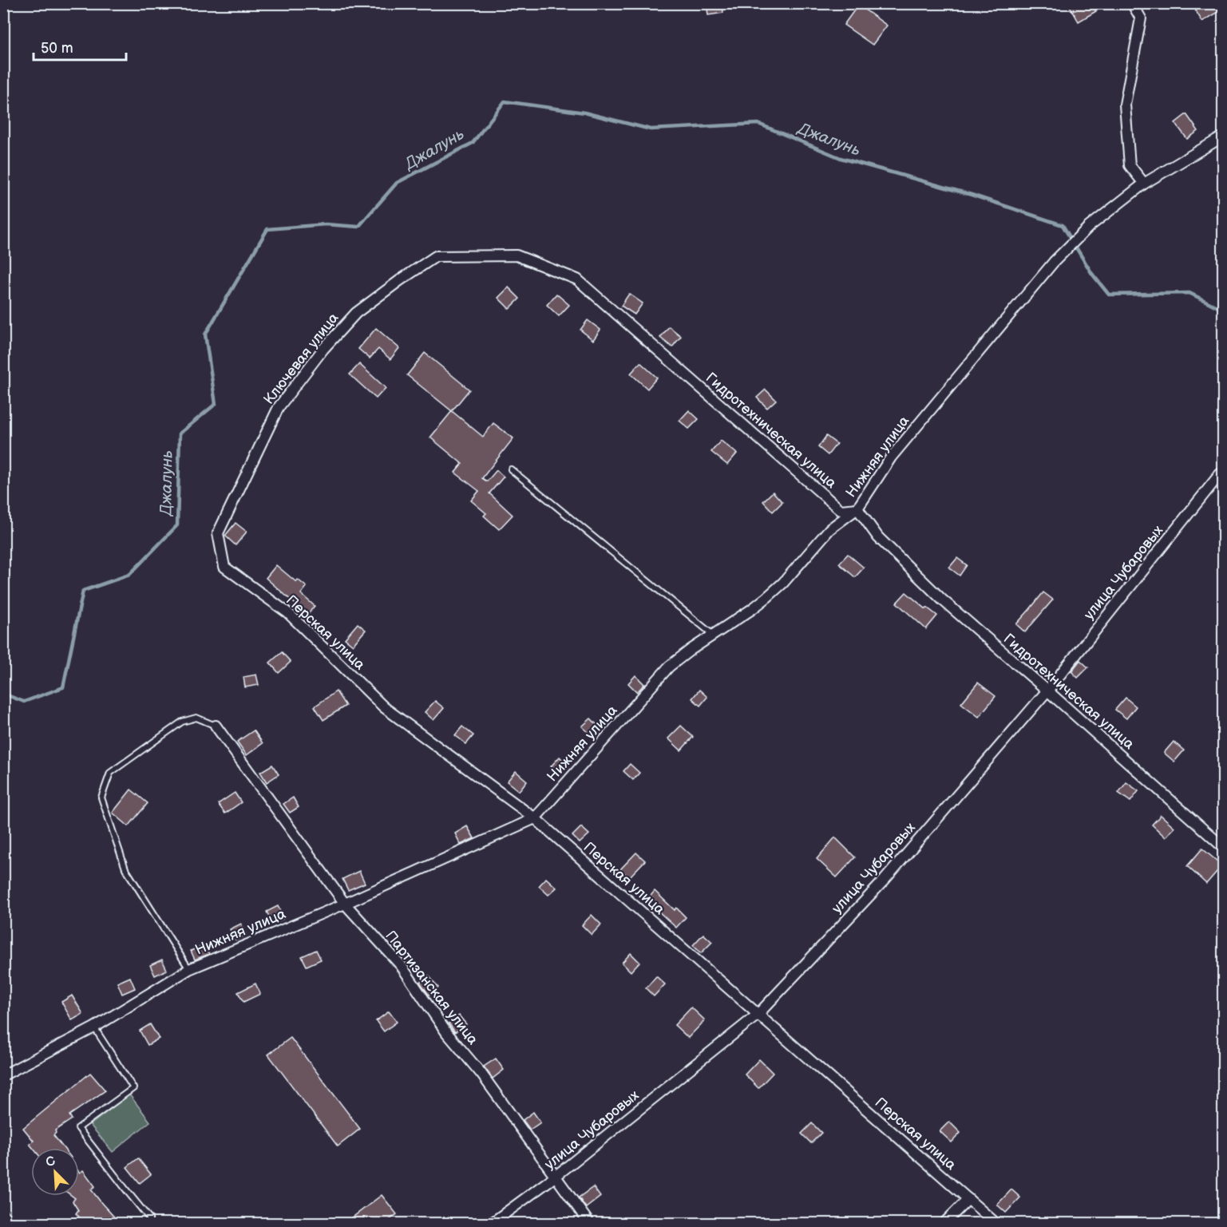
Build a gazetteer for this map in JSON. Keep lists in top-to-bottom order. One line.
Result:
{"streets":{"street":["Ключевая улица","Гидротехническая улица","Нижняя улица","улица Чубаровых","Перская улица","Партизанская улица"]},"crossings":[["Ключевая улица","Гидротехническая улица"],["Ключевая улица","Перская улица"],["Гидротехническая улица","Нижняя улица"],["Гидротехническая улица","улица Чубаровых"],["Нижняя улица","Перская улица"],["Нижняя улица","Партизанская улица"],["улица Чубаровых","Перская улица"],["улица Чубаровых","Партизанская улица"]],"water":["Джалунь"],"scale_bar":"50 m","north":"top left"}
